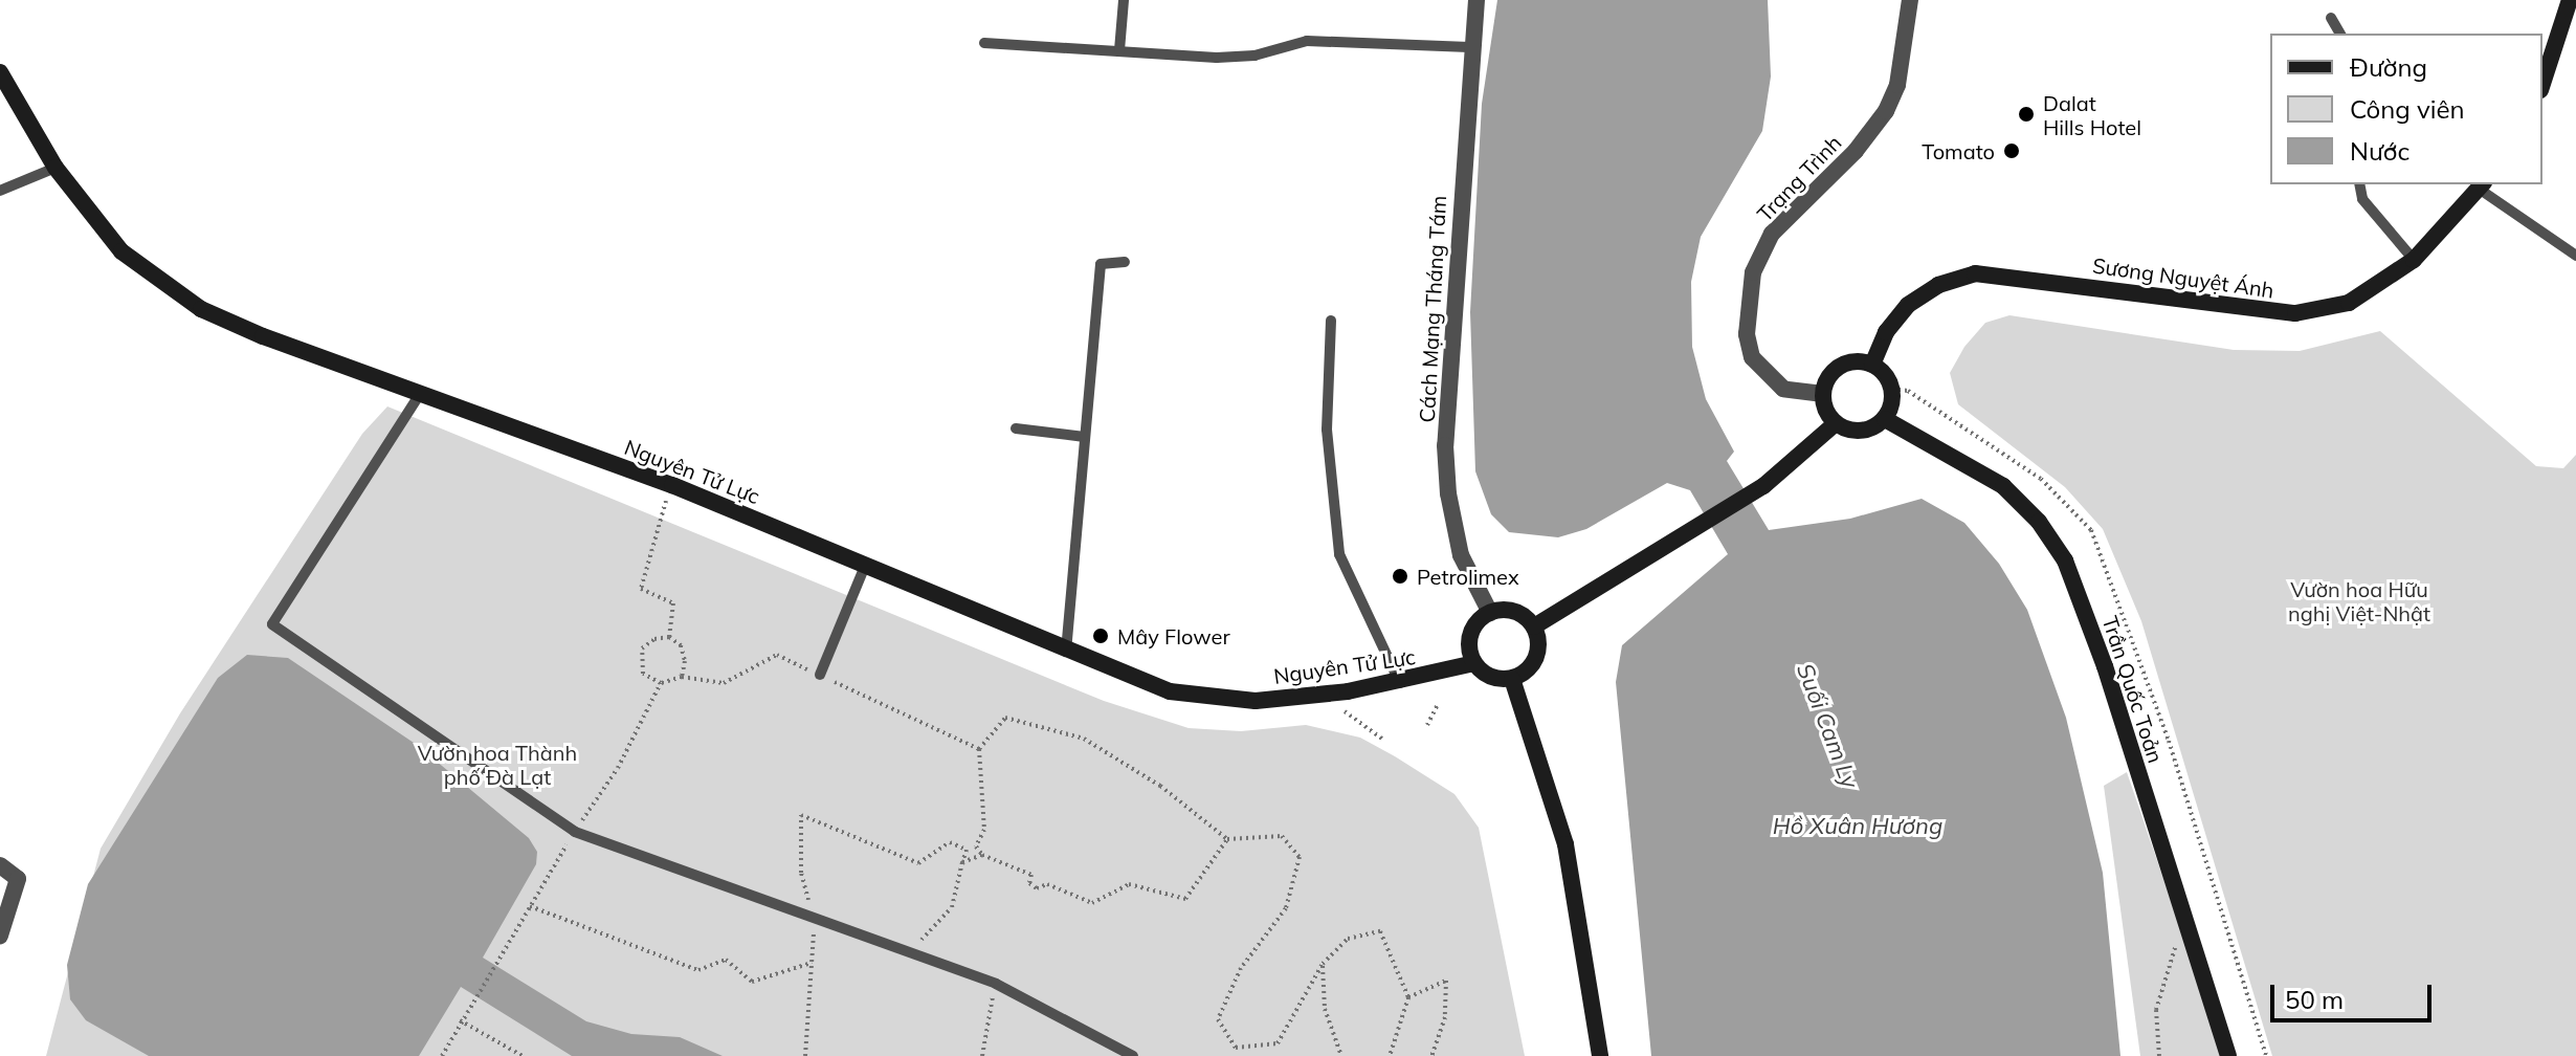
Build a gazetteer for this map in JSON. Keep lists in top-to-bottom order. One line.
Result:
{"streets":{"main road":["Sương Nguyệt Ánh","Nguyên Tử Lực","Trần Quốc Toản"],"street":["Trạng Trình","Cách Mạng Tháng Tám"]},"crossings":[["Trạng Trình","Sương Nguyệt Ánh"],["Trạng Trình","Trần Quốc Toản"],["Sương Nguyệt Ánh","Trần Quốc Toản"],["Cách Mạng Tháng Tám","Nguyên Tử Lực"]],"water":["Suối Cam Ly","Hồ Xuân Hương"],"parks":["Vườn hoa Hữu nghị Việt-Nhật","Vườn hoa Thành phố Đà Lạt"],"places":["Dalat Hills Hotel","Tomato","Petrolimex","Mây Flower"],"legend":["Đường","Công viên","Nước"],"scale_bar":"50 m"}
